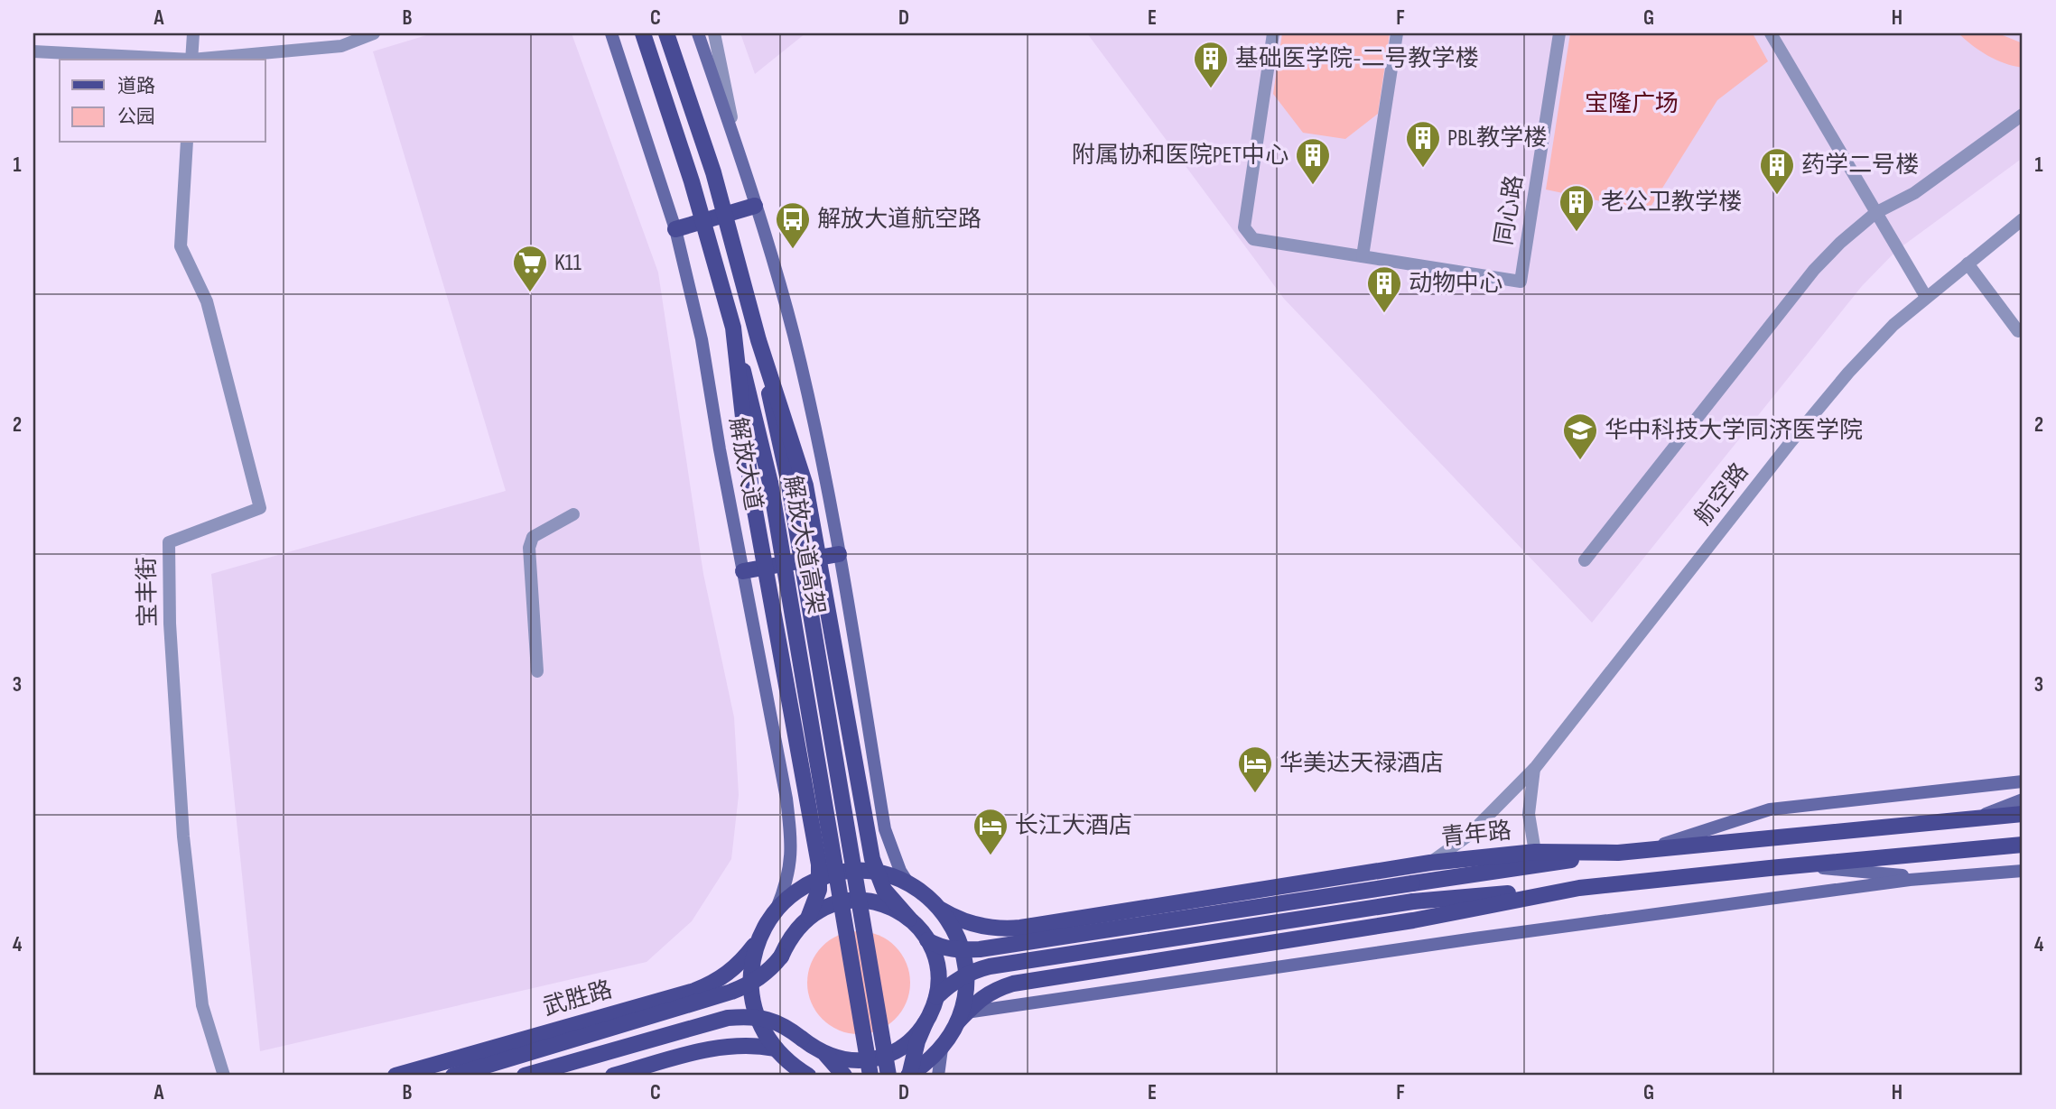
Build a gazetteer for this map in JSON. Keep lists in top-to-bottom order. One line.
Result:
{"streets":{"main road":["解放大道","解放大道高架","青年路","武胜路"],"street":["同心路","航空路","宝丰街"]},"crossings":[["航空路","青年路"]],"parks":["宝隆广场"],"places":{"building":["基础医学院-二号教学楼","PBL教学楼","附属协和医院PET中心","药学二号楼","老公卫教学楼","动物中心"],"bus stop":["解放大道航空路"],"supermarket":["K11"],"school or university":["华中科技大学同济医学院"],"hotel":["华美达天禄酒店","长江大酒店"]},"legend":["道路","公园"],"grid":{"columns":["A","B","C","D","E","F","G","H"],"rows":["1","2","3","4"]}}
